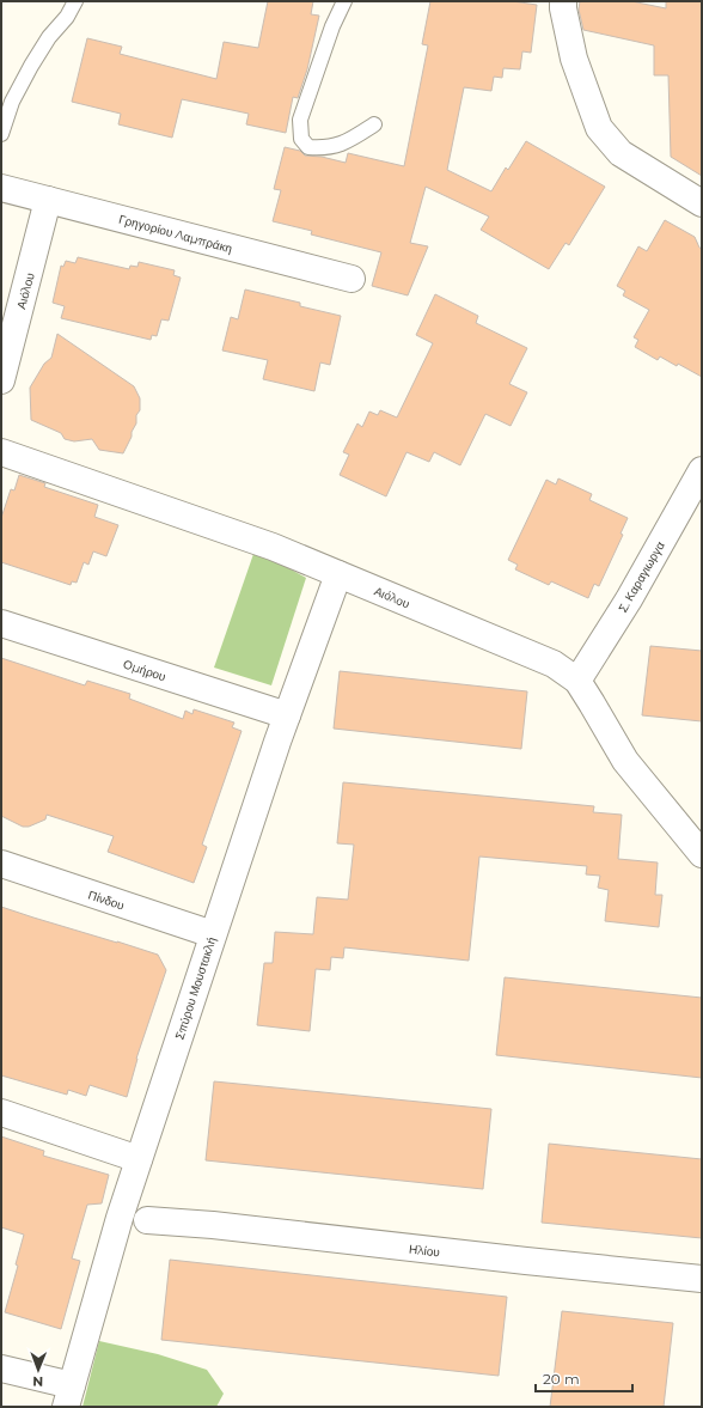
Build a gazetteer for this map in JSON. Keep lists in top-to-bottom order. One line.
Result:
{"streets":{"street":["Γρηγορίου Λαμπράκη","Αιόλου","Σ. Καραγιωργα","Ομήρου","Πίνδου","Σπύρου Μουστακλή","Ηλίου"]},"crossings":[["Γρηγορίου Λαμπράκη","Αιόλου"],["Αιόλου","Σ. Καραγιωργα"],["Αιόλου","Σπύρου Μουστακλή"],["Ομήρου","Σπύρου Μουστακλή"],["Πίνδου","Σπύρου Μουστακλή"]],"scale_bar":"20 m","north":"bottom"}
